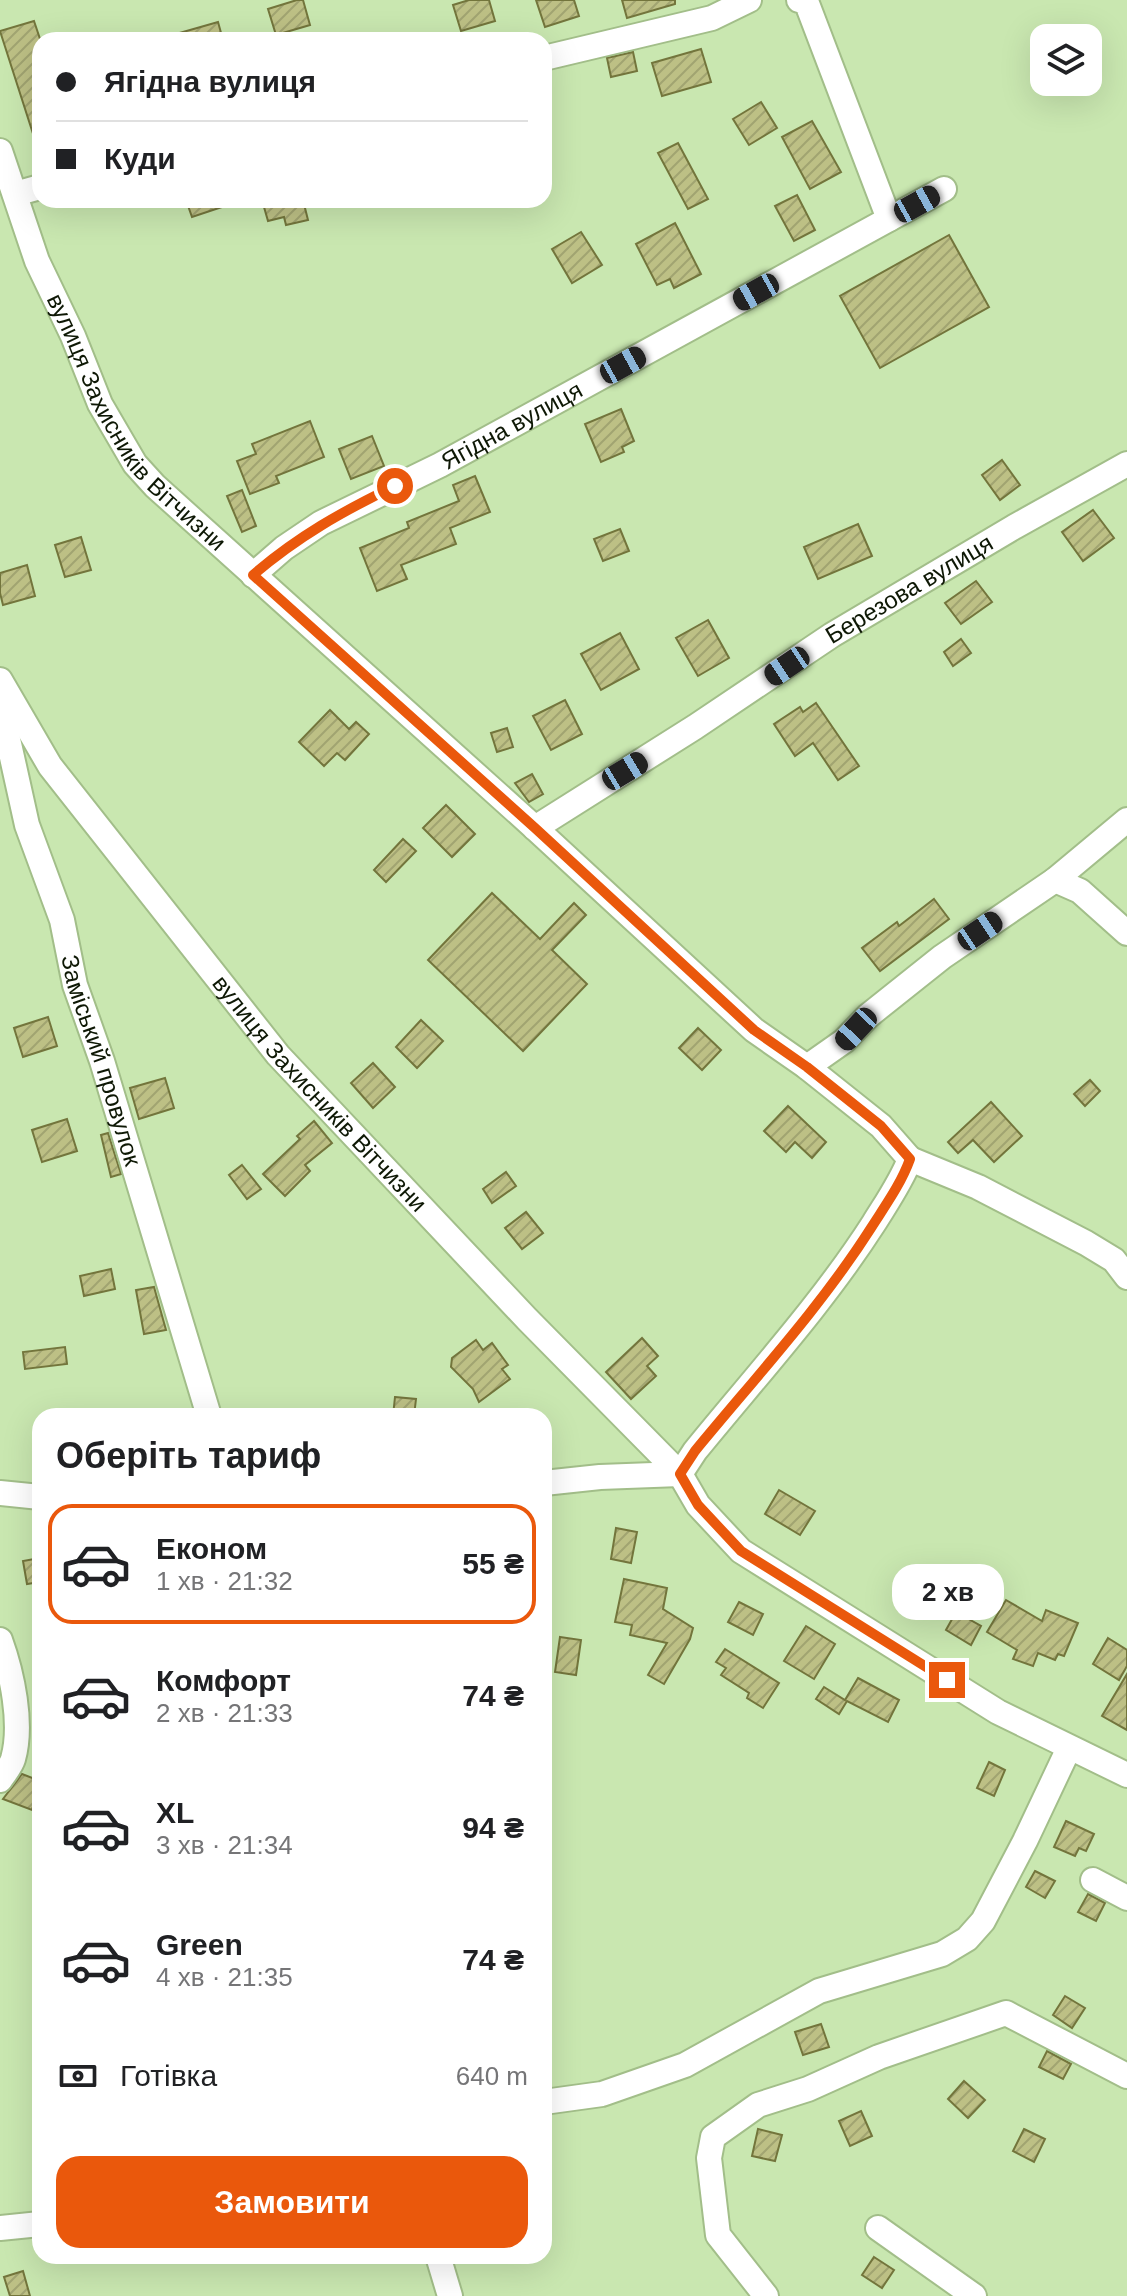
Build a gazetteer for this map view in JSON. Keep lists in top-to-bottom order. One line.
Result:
{"streets":{"street":["вулиця Захисників Вітчизни","Ягідна вулиця","Березова вулиця","Заміський провулок"]},"crossings":[["вулиця Захисників Вітчизни","Ягідна вулиця"],["вулиця Захисників Вітчизни","Березова вулиця"]],"page":{"banner":["Ягідна вулиця","Куди"],"heading":"Оберіть тариф","list":[{"name":"Економ","note":"1 хв · 21:32","value":"55 ₴"},{"name":"Комфорт","note":"2 хв · 21:33","value":"74 ₴"},{"name":"XL","note":"3 хв · 21:34","value":"94 ₴"},{"name":"Green","note":"4 хв · 21:35","value":"74 ₴"}],"bubble":"2 хв","pay":["Готівка","640 m"],"buttons":"Замовити"}}
